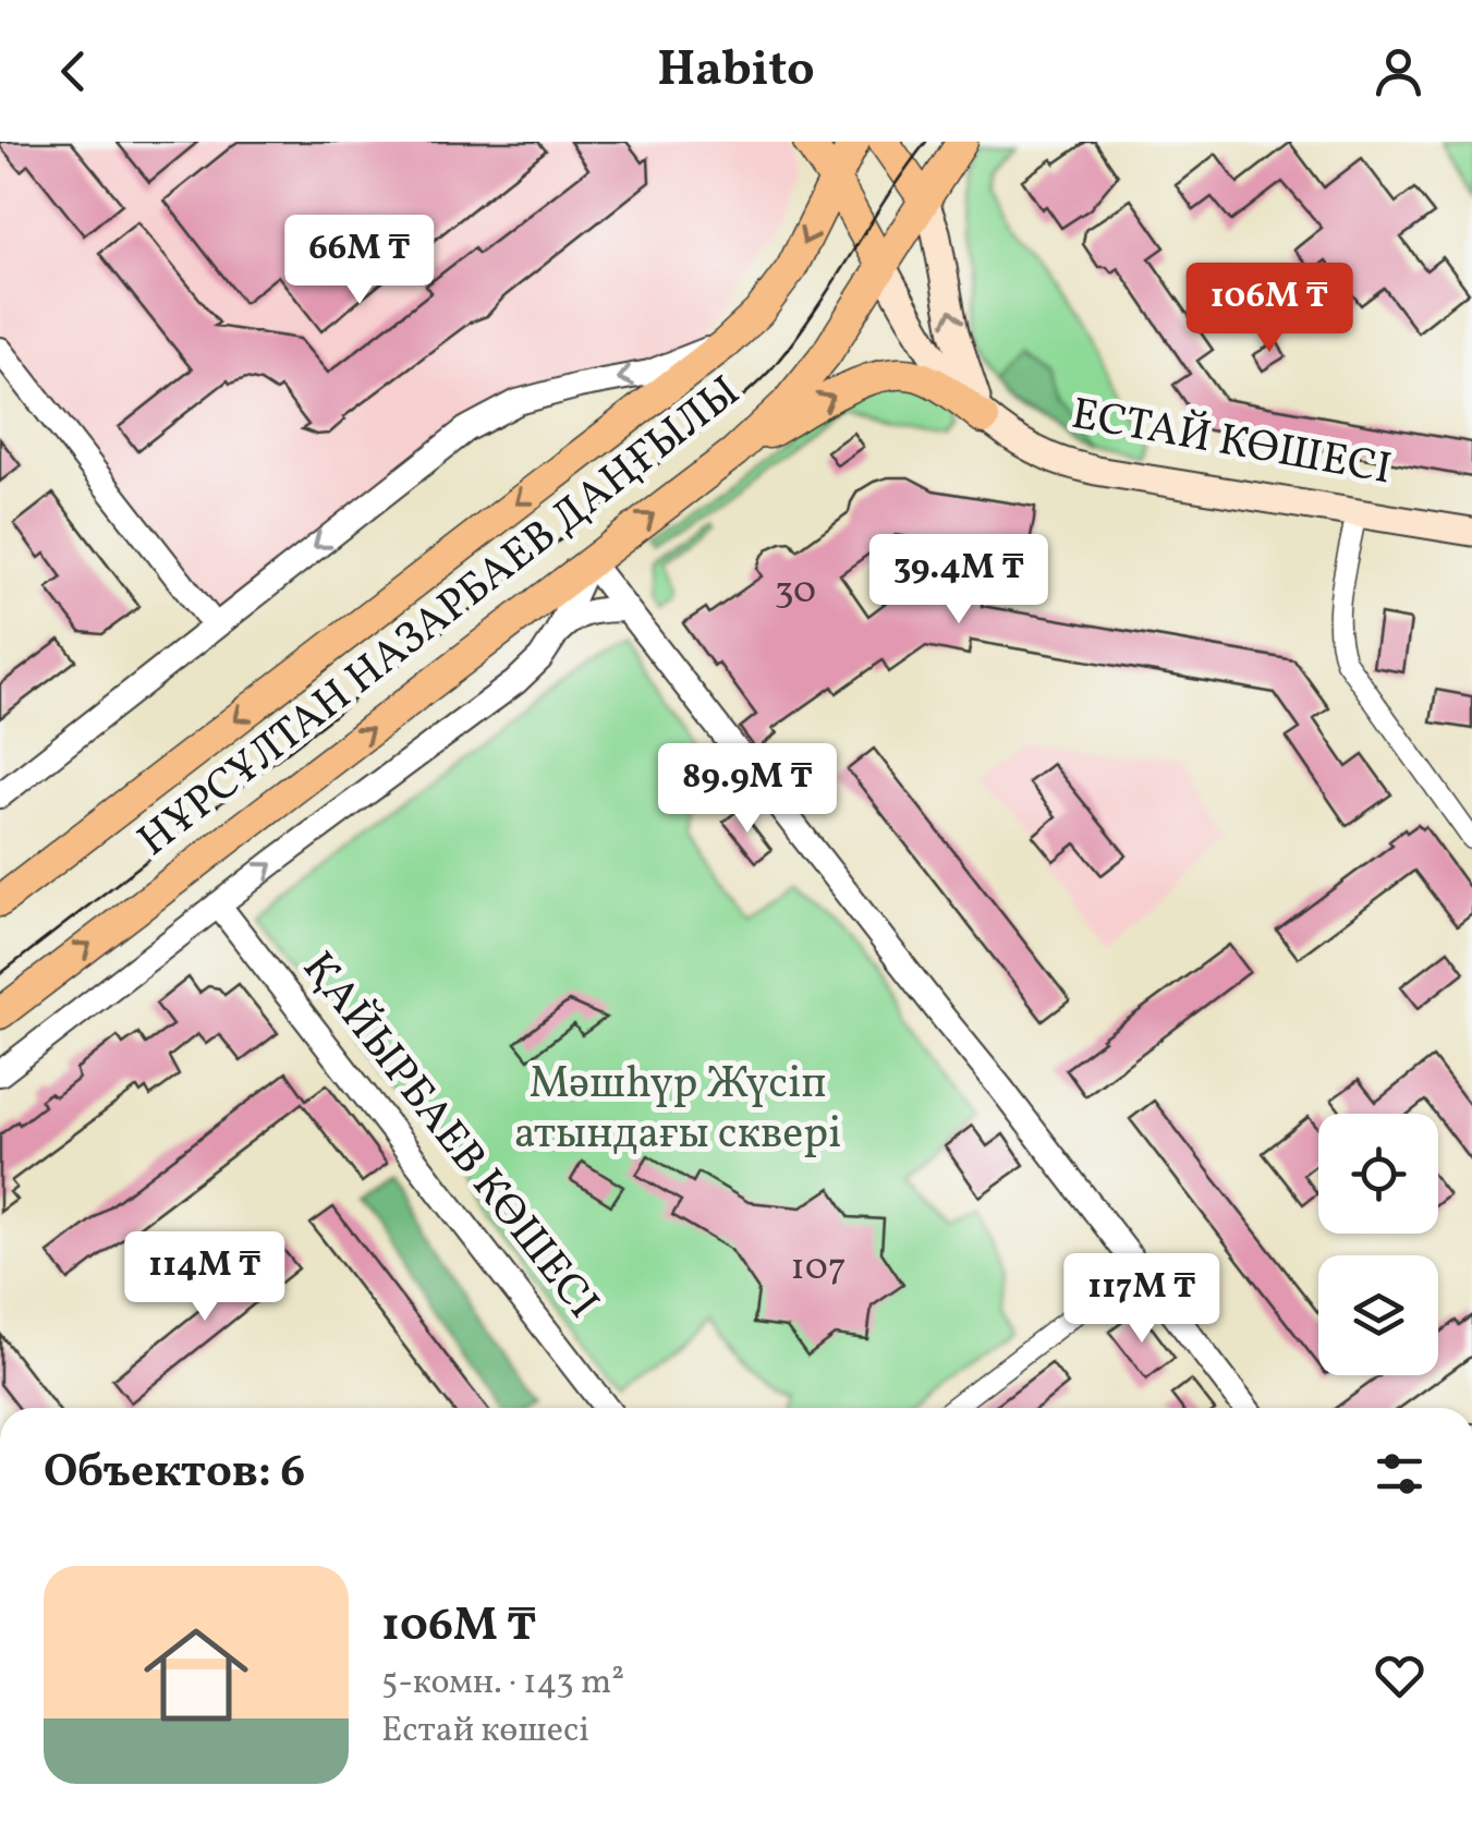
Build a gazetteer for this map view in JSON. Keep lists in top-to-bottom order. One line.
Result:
{"streets":{"main road":["ЕСТАЙ КӨШЕСІ","НҰРСҰЛТАН НАЗАРБАЕВ ДАҢҒЫЛЫ"],"street":["ҚАЙЫРБАЕВ КӨШЕСІ"]},"crossings":[["ЕСТАЙ КӨШЕСІ","НҰРСҰЛТАН НАЗАРБАЕВ ДАҢҒЫЛЫ"]],"parks":["Мәшһүр Жүсіп атындағы сквері"],"house_numbers":["30","107"],"page":{"header":"Habito","price":["66M ₸","106M ₸","39.4M ₸","89.9M ₸","114M ₸","117M ₸"],"heading":"Объектов: 6","list":[{"name":"106M ₸","note":"5-комн. · 143 m² · Естай көшесі"}]}}
